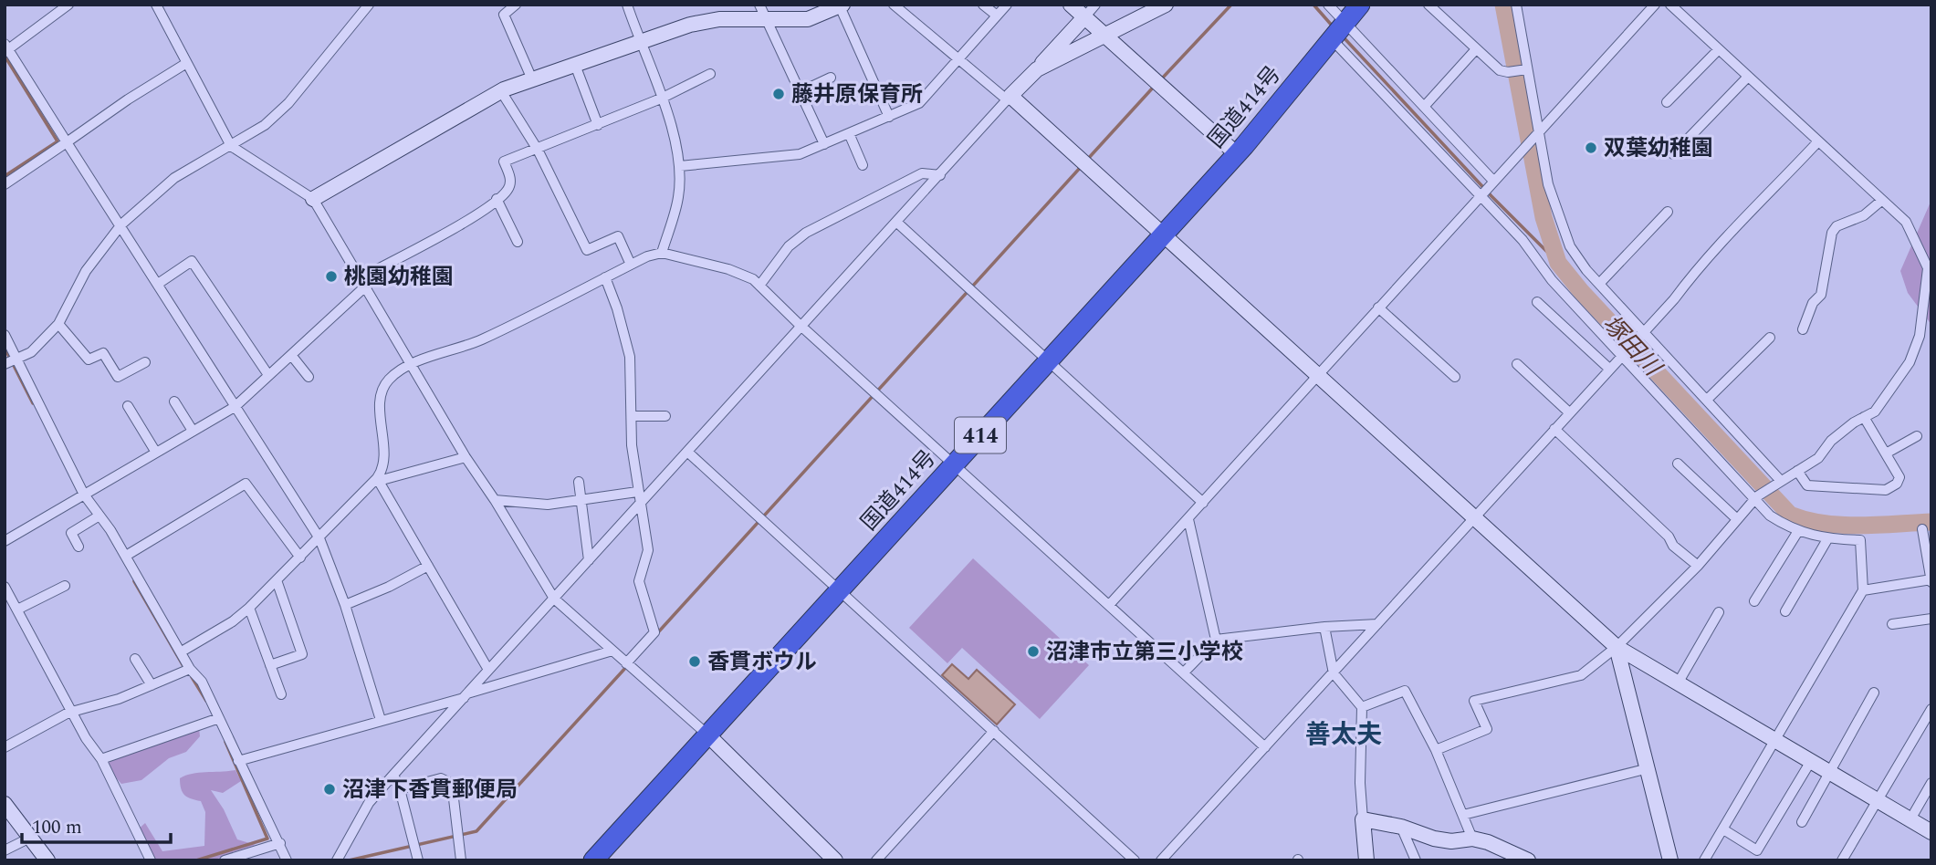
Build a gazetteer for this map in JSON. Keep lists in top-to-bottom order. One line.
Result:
{"streets":{"highway":["国道414号","414"]},"districts":["善太夫"],"water":["塚田川"],"places":["藤井原保育所","双葉幼稚園","桃園幼稚園","沼津市立第三小学校","香貫ボウル","沼津下香貫郵便局"],"scale_bar":"100 m"}
